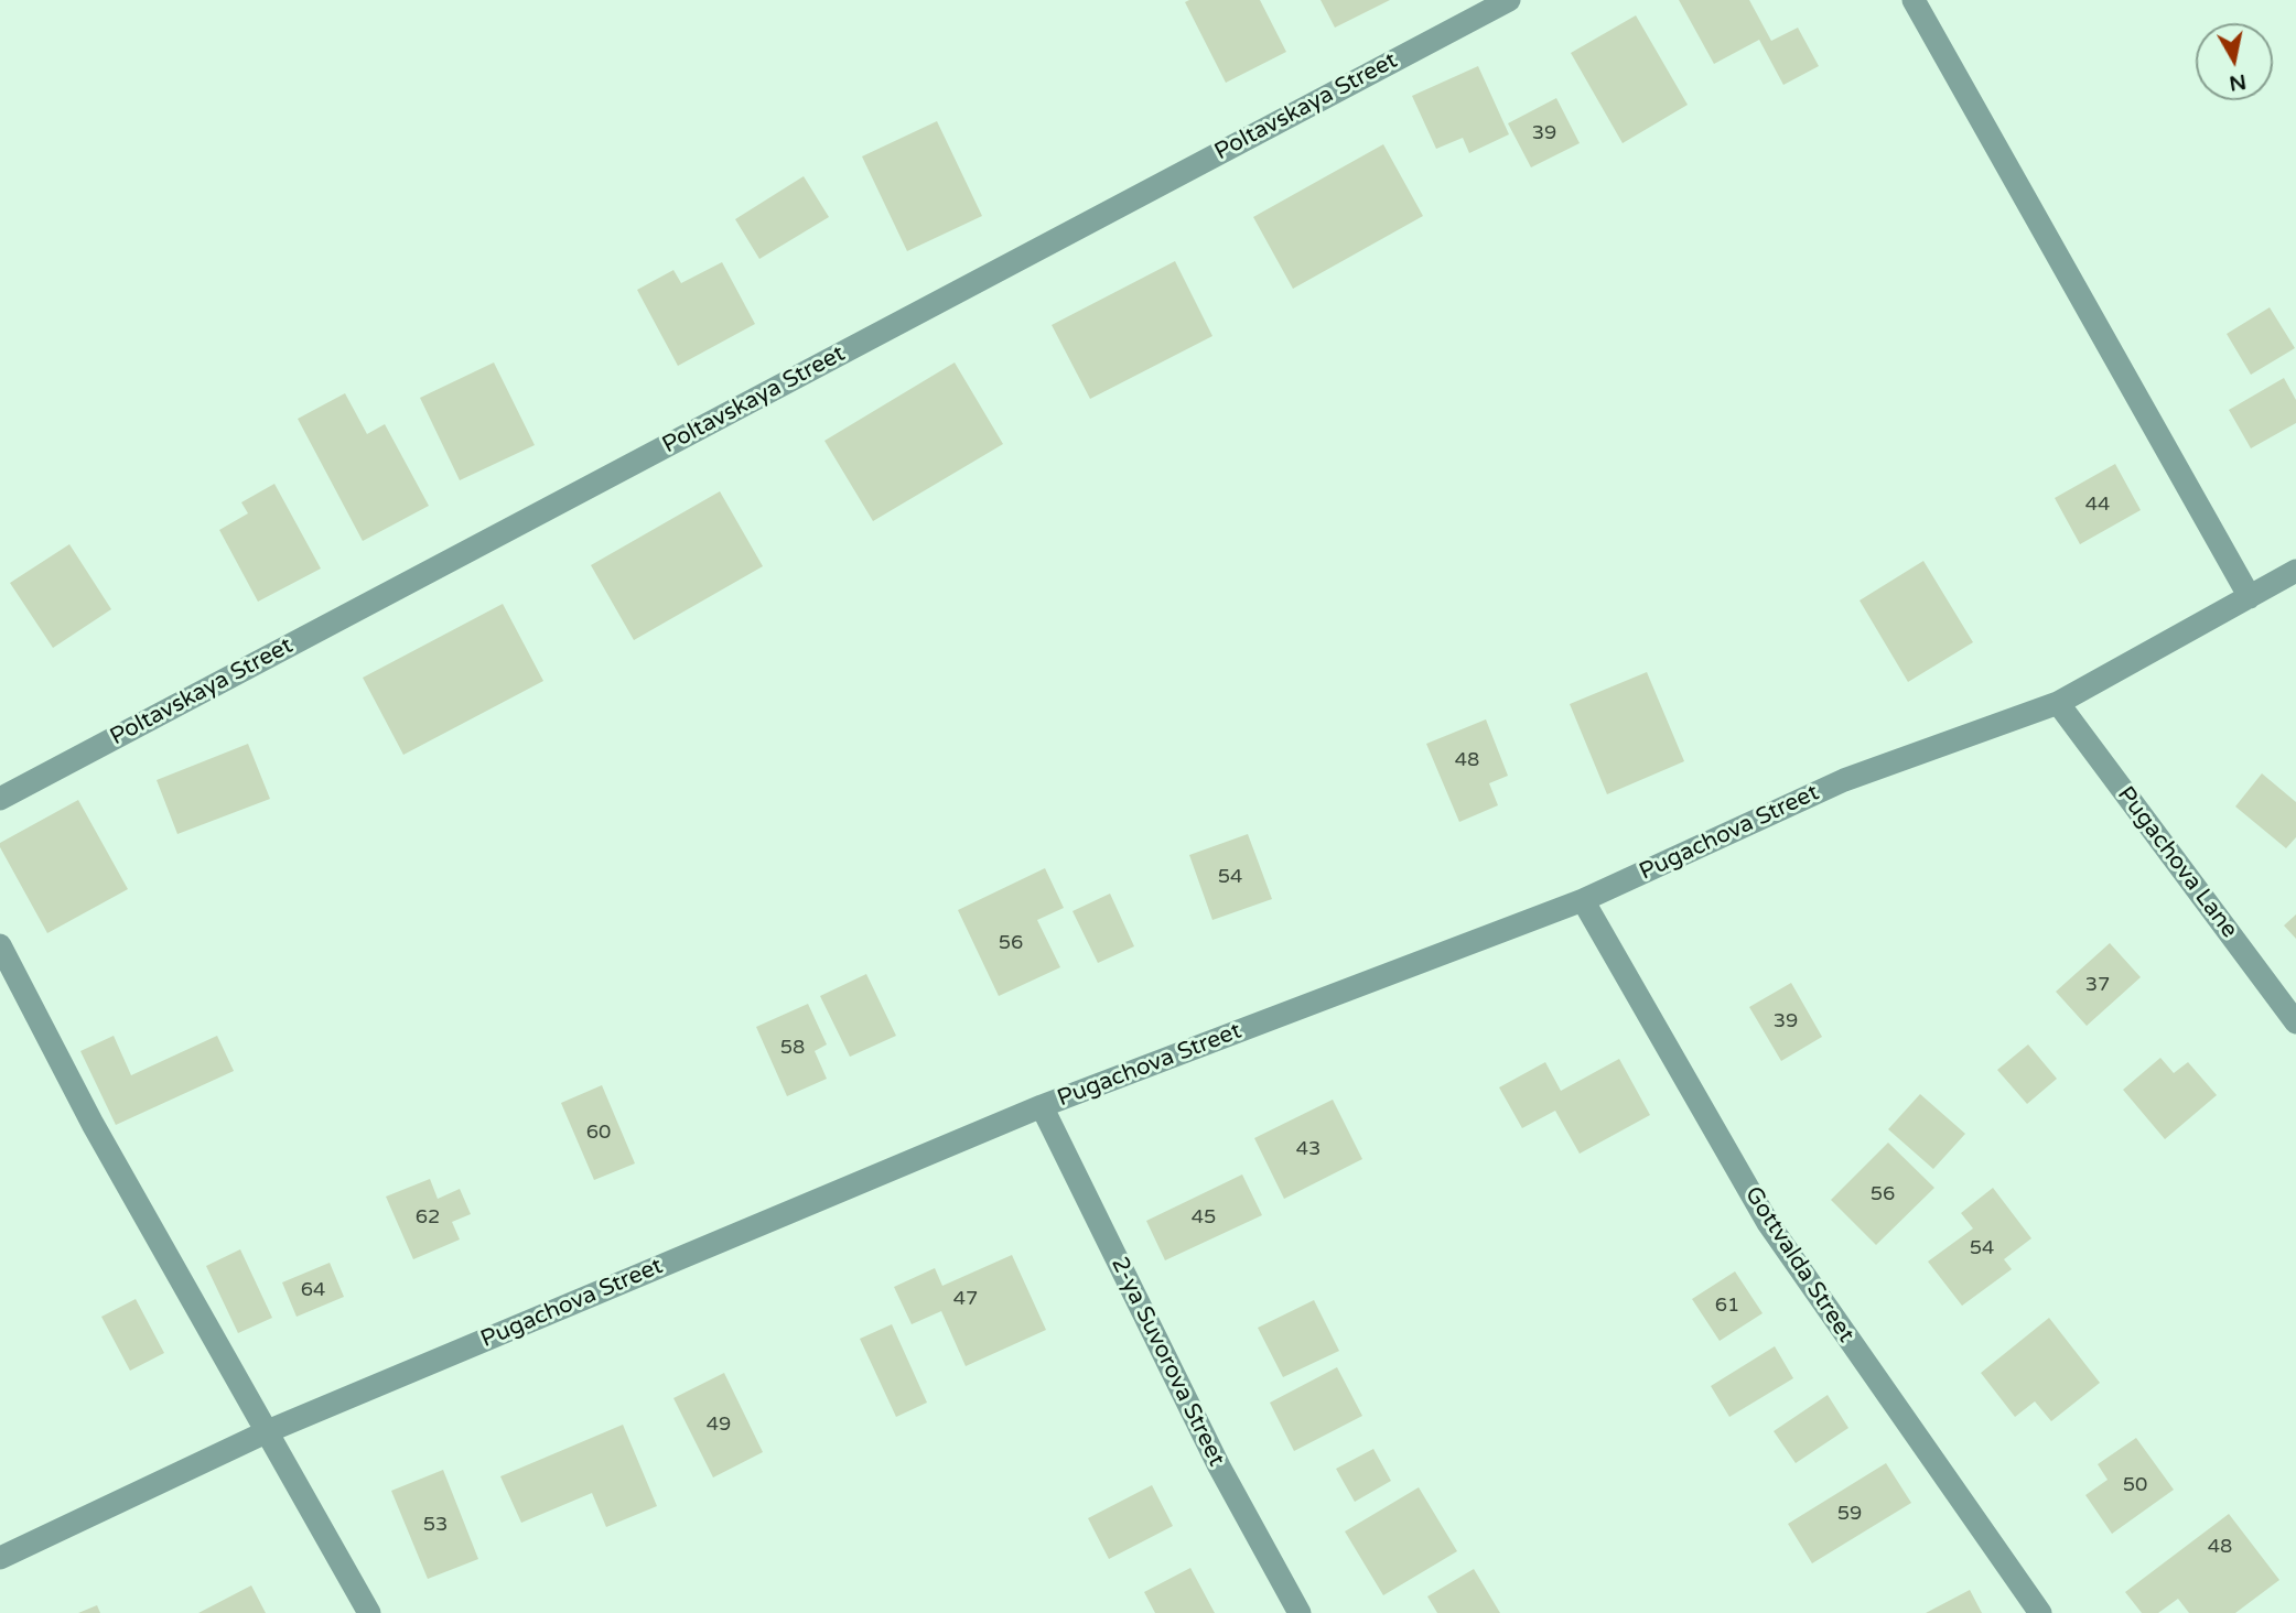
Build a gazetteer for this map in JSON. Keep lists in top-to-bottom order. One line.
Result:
{"streets":{"street":["Poltavskaya Street","Pugachova Street","Pugachova Lane","Gottvalda Street","2-ya Suvorova Street"]},"crossings":[["Pugachova Street","Pugachova Lane"],["Pugachova Street","Gottvalda Street"],["Pugachova Street","2-ya Suvorova Street"]],"house_numbers":["39","44","48","54","56","37","39","58","60","43","56","62","45","54","64","47","61","49","50","59","53","48"],"north":"bottom"}
